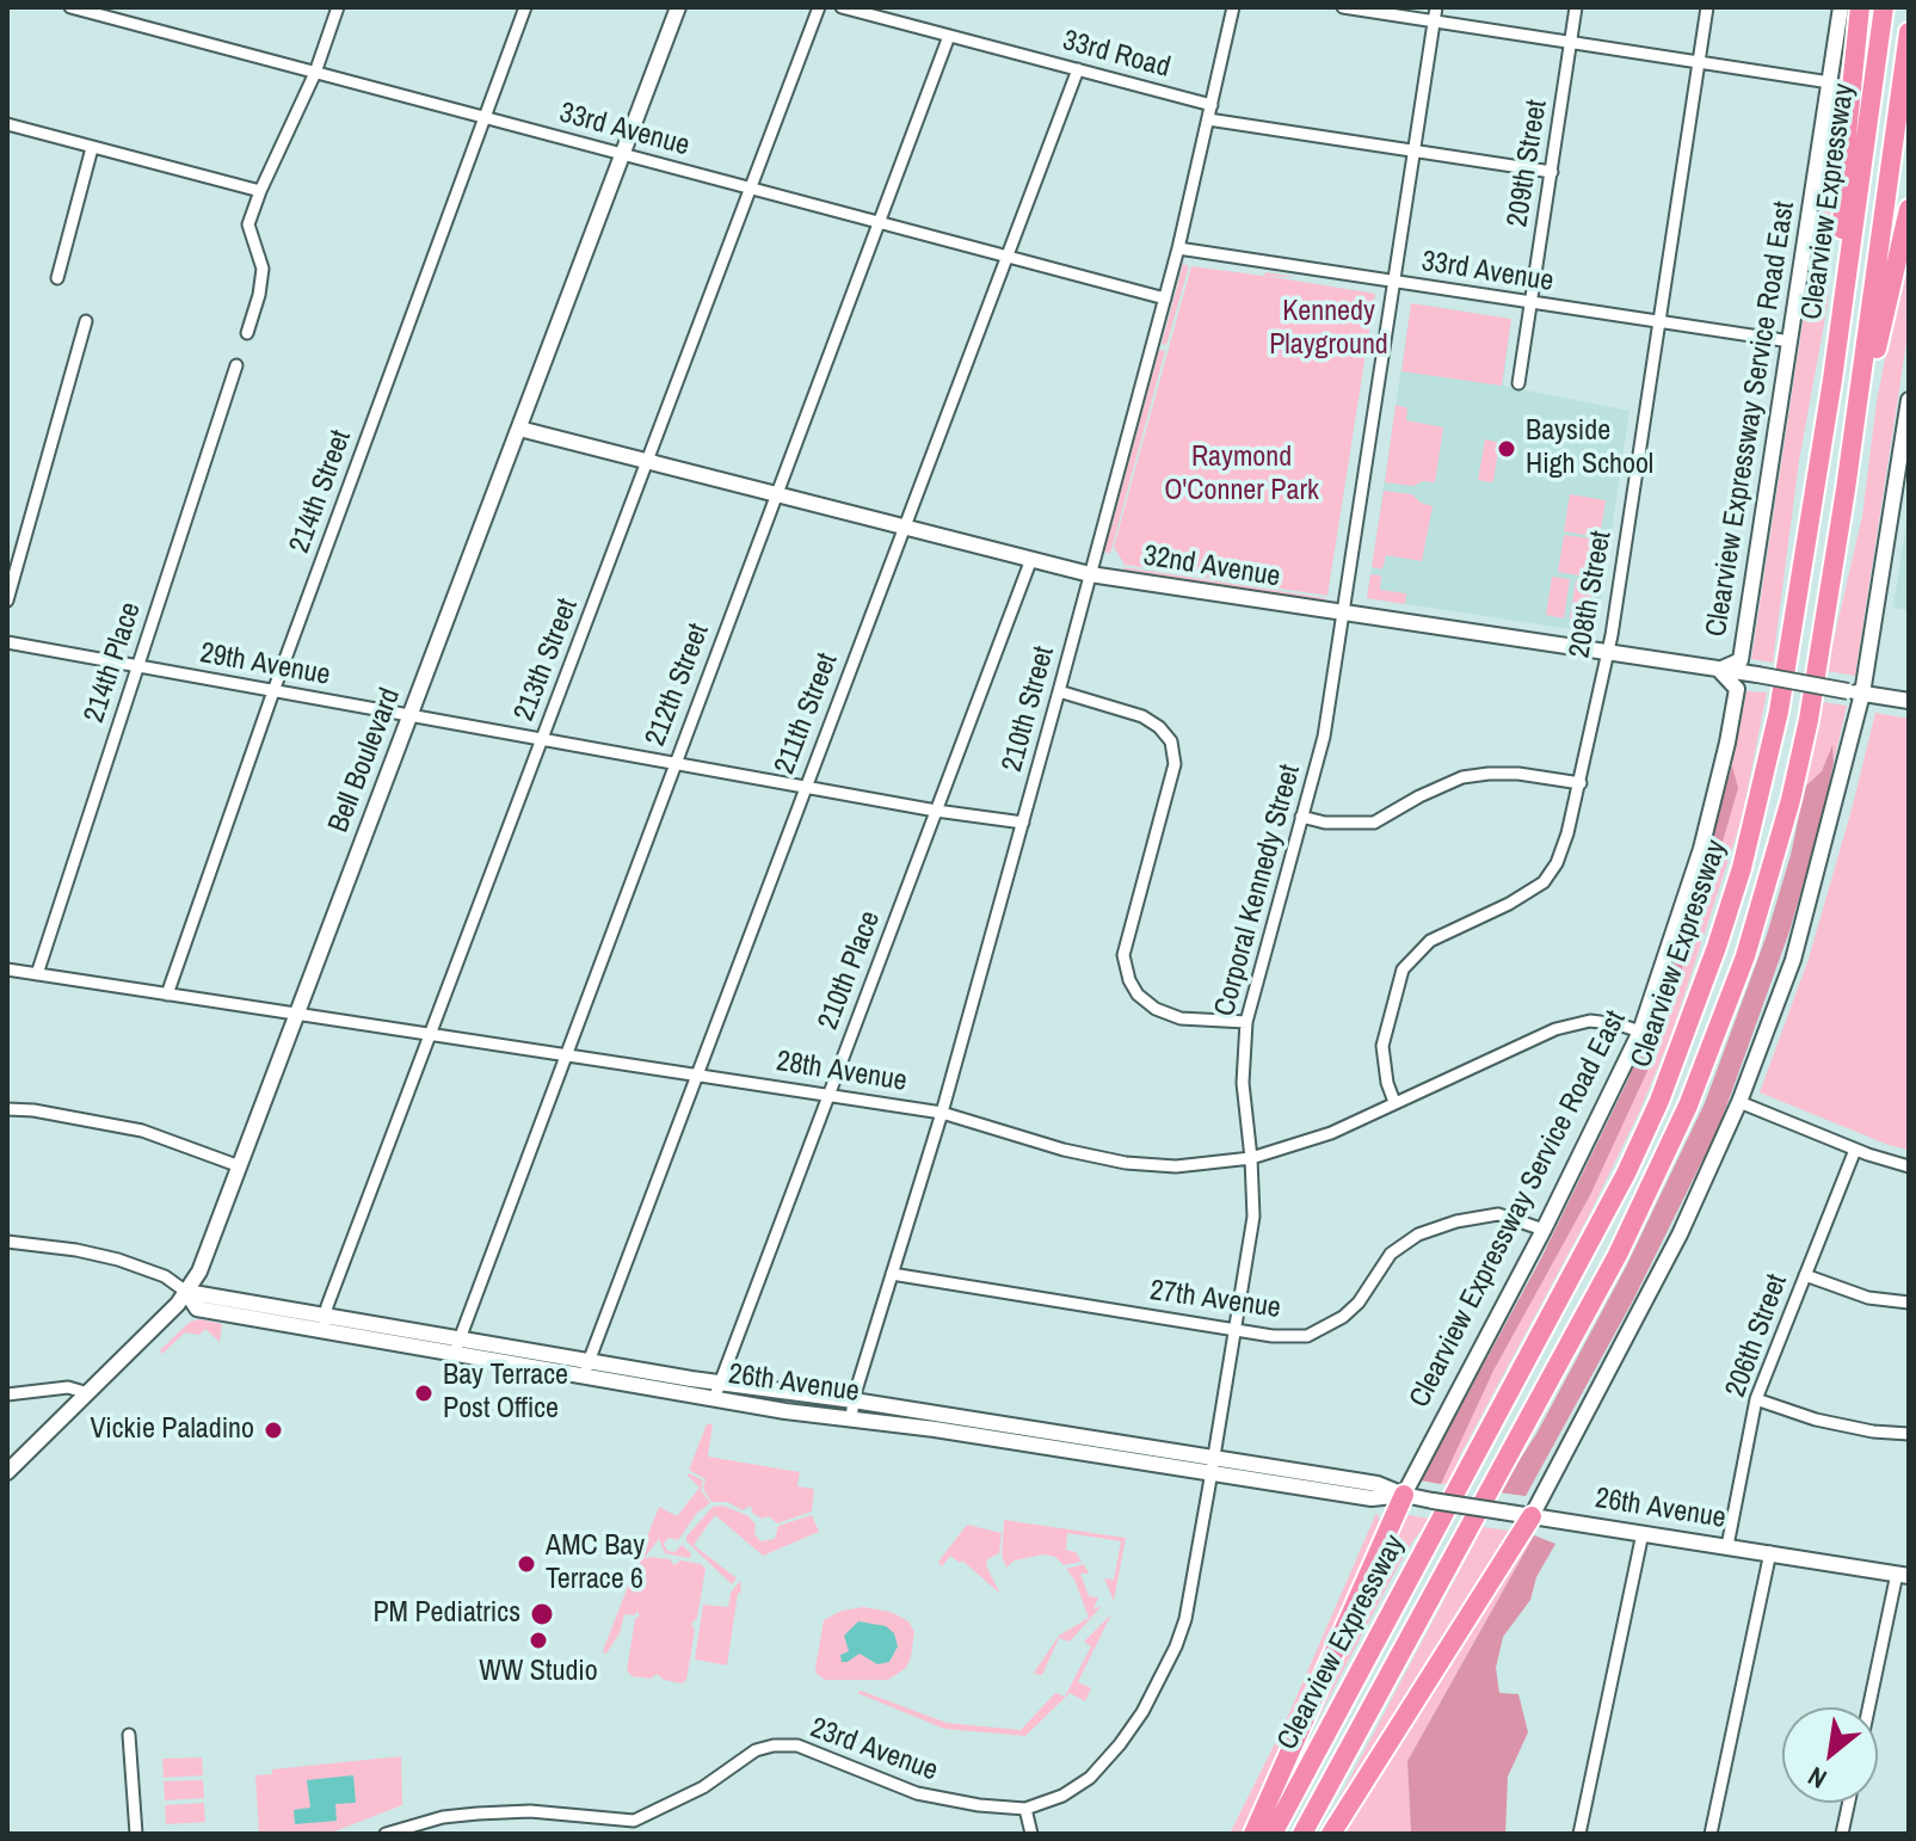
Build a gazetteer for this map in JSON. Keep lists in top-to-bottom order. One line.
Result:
{"streets":{"highway":["Clearview Expressway"],"street":["33rd Road","33rd Avenue","209th Street","Clearview Expressway Service Road East","214th Street","32nd Avenue","208th Street","213th Street","214th Place","29th Avenue","212th Street","210th Street","211th Street","Bell Boulevard","Corporal Kennedy Street","210th Place","28th Avenue","27th Avenue","206th Street","26th Avenue","23rd Avenue"]},"crossings":[["33rd Road","212th Street"],["33rd Road","210th Street"],["33rd Road","211th Street"],["33rd Avenue","209th Street"],["33rd Avenue","Clearview Expressway Service Road East"],["33rd Avenue","214th Street"],["33rd Avenue","208th Street"],["33rd Avenue","213th Street"],["33rd Avenue","212th Street"],["33rd Avenue","210th Street"],["33rd Avenue","211th Street"],["33rd Avenue","Bell Boulevard"],["33rd Avenue","Corporal Kennedy Street"],["Clearview Expressway Service Road East","32nd Avenue"],["Clearview Expressway Service Road East","28th Avenue"],["Clearview Expressway Service Road East","27th Avenue"],["Clearview Expressway Service Road East","26th Avenue"],["214th Street","29th Avenue"],["214th Street","28th Avenue"],["32nd Avenue","208th Street"],["32nd Avenue","213th Street"],["32nd Avenue","212th Street"],["32nd Avenue","210th Street"],["32nd Avenue","211th Street"],["32nd Avenue","Bell Boulevard"],["32nd Avenue","Corporal Kennedy Street"],["32nd Avenue","210th Place"],["208th Street","28th Avenue"],["213th Street","29th Avenue"],["213th Street","28th Avenue"],["213th Street","26th Avenue"],["214th Place","29th Avenue"],["214th Place","28th Avenue"],["29th Avenue","212th Street"],["29th Avenue","210th Street"],["29th Avenue","211th Street"],["29th Avenue","Bell Boulevard"],["29th Avenue","210th Place"],["212th Street","28th Avenue"],["212th Street","26th Avenue"],["210th Street","28th Avenue"],["210th Street","27th Avenue"],["210th Street","26th Avenue"],["211th Street","28th Avenue"],["211th Street","26th Avenue"],["Bell Boulevard","28th Avenue"],["Bell Boulevard","26th Avenue"],["Corporal Kennedy Street","28th Avenue"],["Corporal Kennedy Street","27th Avenue"],["Corporal Kennedy Street","26th Avenue"],["Corporal Kennedy Street","23rd Avenue"],["210th Place","28th Avenue"],["210th Place","26th Avenue"],["206th Street","26th Avenue"]],"parks":["Kennedy Playground","Raymond O'Conner Park"],"places":["Bayside High School","Bay Terrace Post Office","Vickie Paladino","AMC Bay Terrace 6","PM Pediatrics","WW Studio"],"north":"bottom left"}
